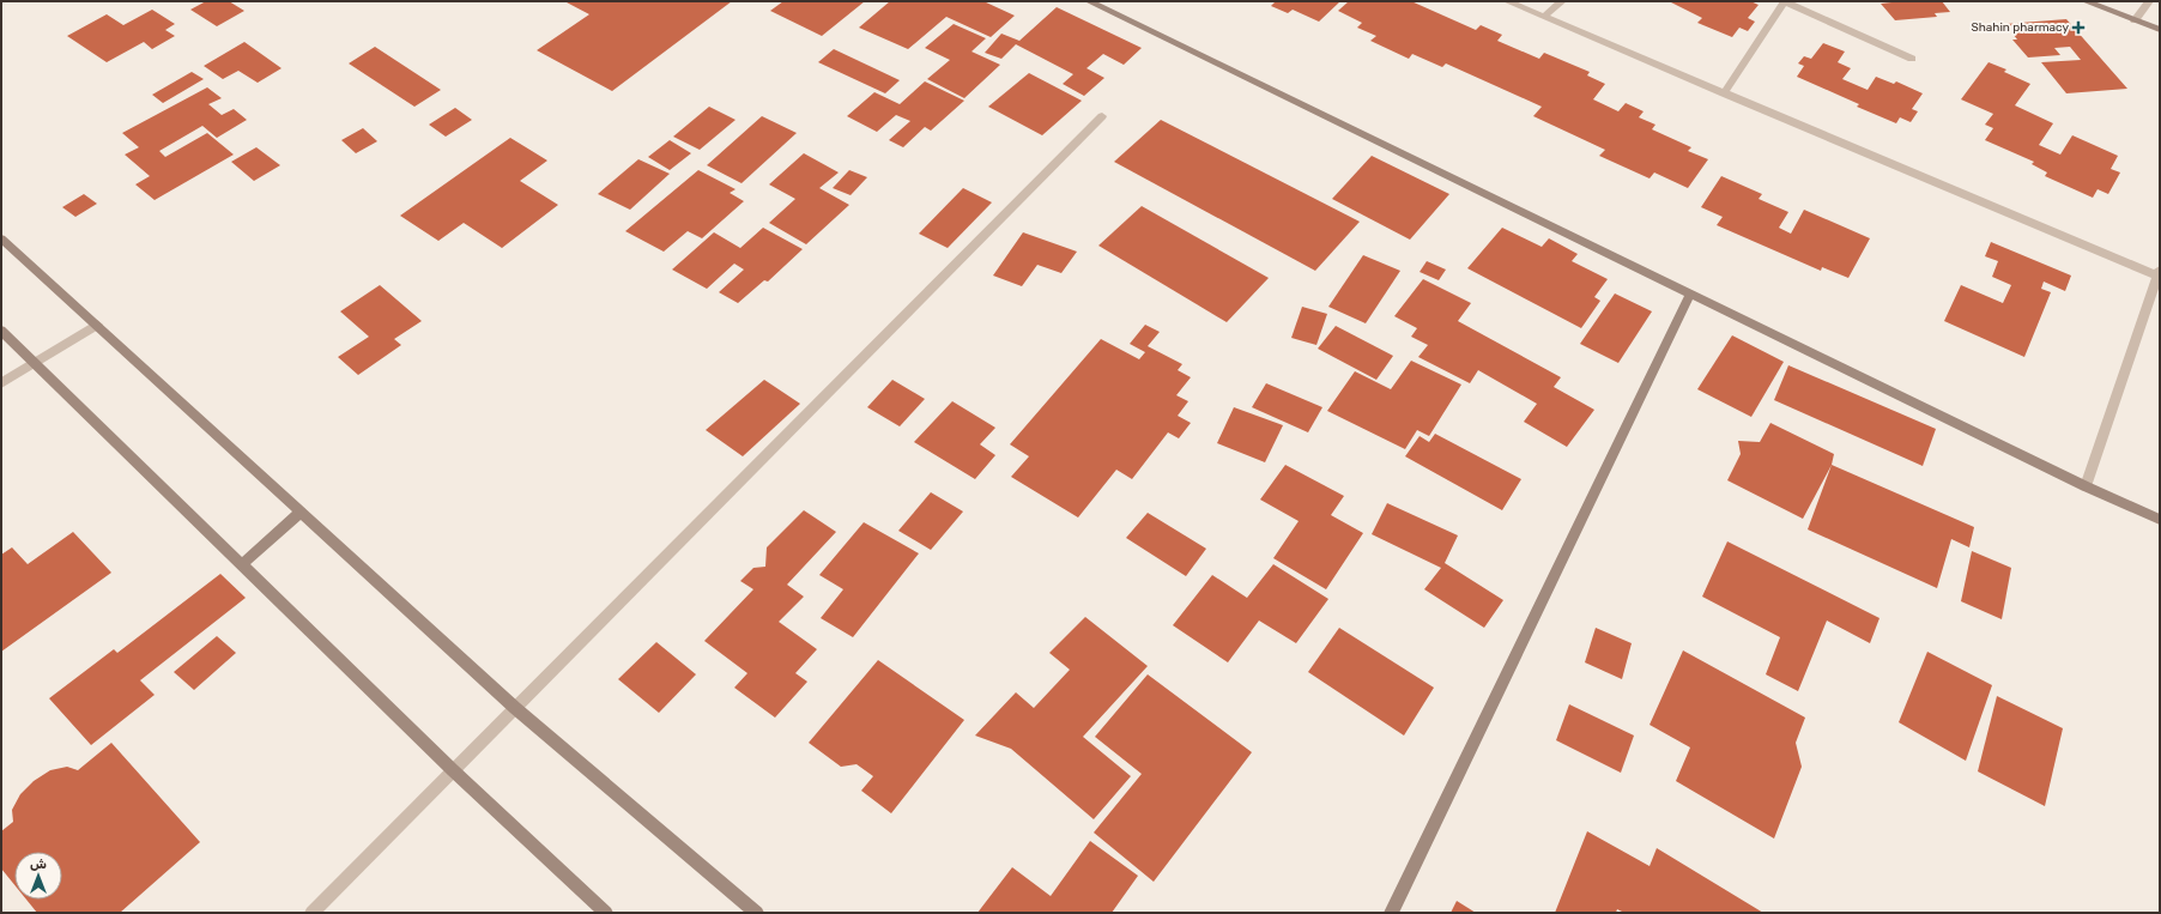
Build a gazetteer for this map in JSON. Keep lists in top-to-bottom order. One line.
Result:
{"places":{"health":["Shahin pharmacy"]},"north":"top"}
